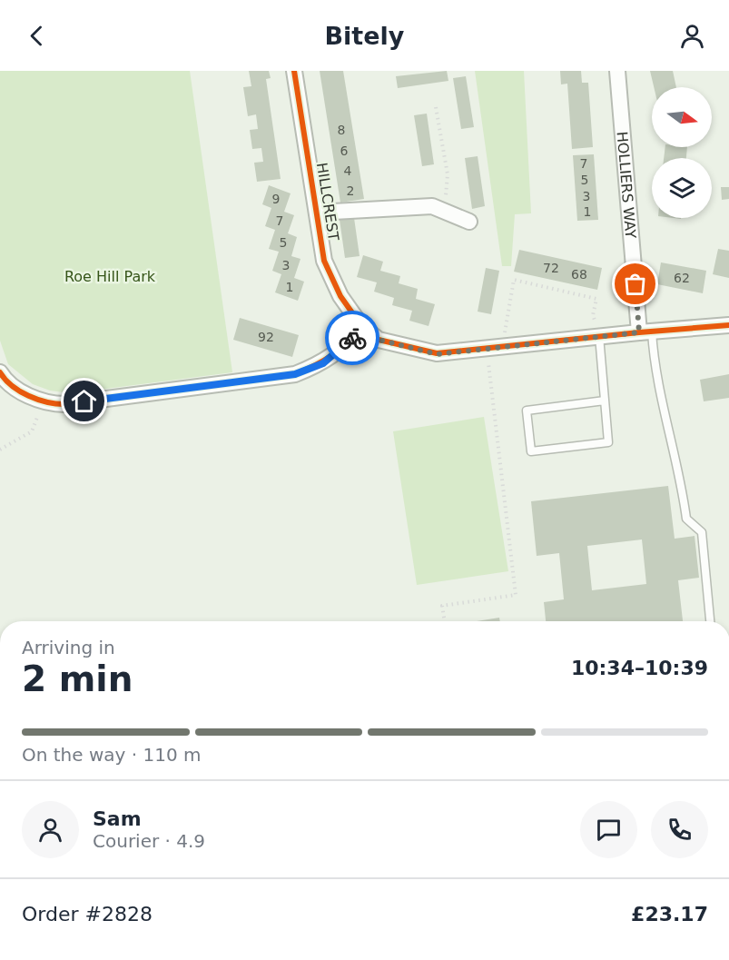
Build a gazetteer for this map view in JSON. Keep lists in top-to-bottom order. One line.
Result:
{"streets":{"street":["HOLLIERS WAY","HILLCREST"]},"parks":["Roe Hill Park"],"house_numbers":["8","6","7","4","5","2","3","9","1","7","5","3","72","68","62","1","92"],"north":"right","page":{"header":"Bitely","heading":["2 min","Arriving in","10:34–10:39"],"panel":["Sam","Courier · 4.9","Order #2828","£23.17"],"bar":"On the way · 110 m"}}
